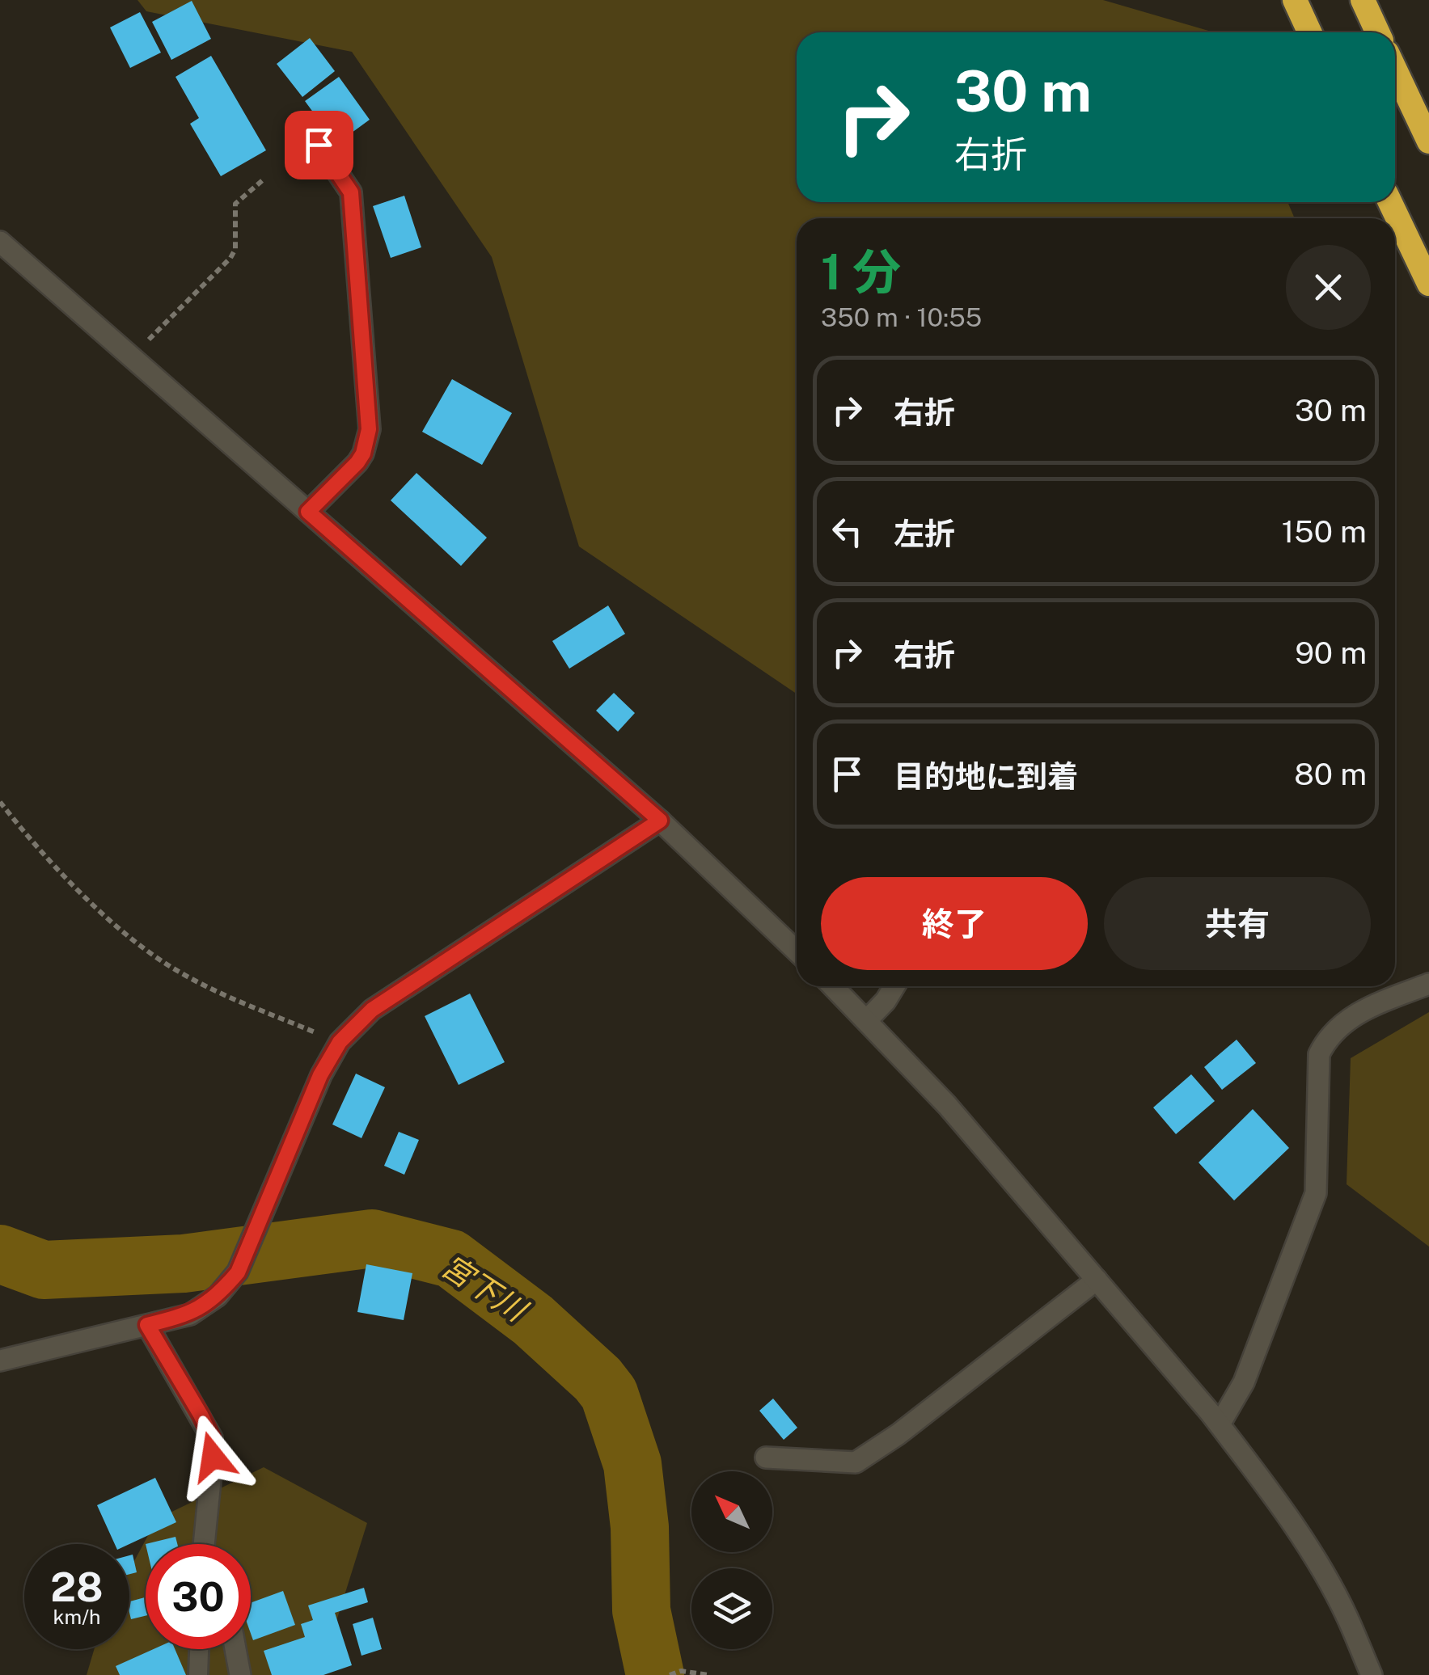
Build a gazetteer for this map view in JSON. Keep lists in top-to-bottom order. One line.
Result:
{"water":["宮下川"],"north":"top left","page":{"turn":["30 m","右折"],"heading":["1 分","350 m · 10:55"],"list":[{"name":"右折","value":"30 m"},{"name":"左折","value":"150 m"},{"name":"右折","value":"90 m"},{"name":"目的地に到着","value":"80 m"}],"buttons":["終了","共有"],"speed":"28 km/h","limit":"30"}}
